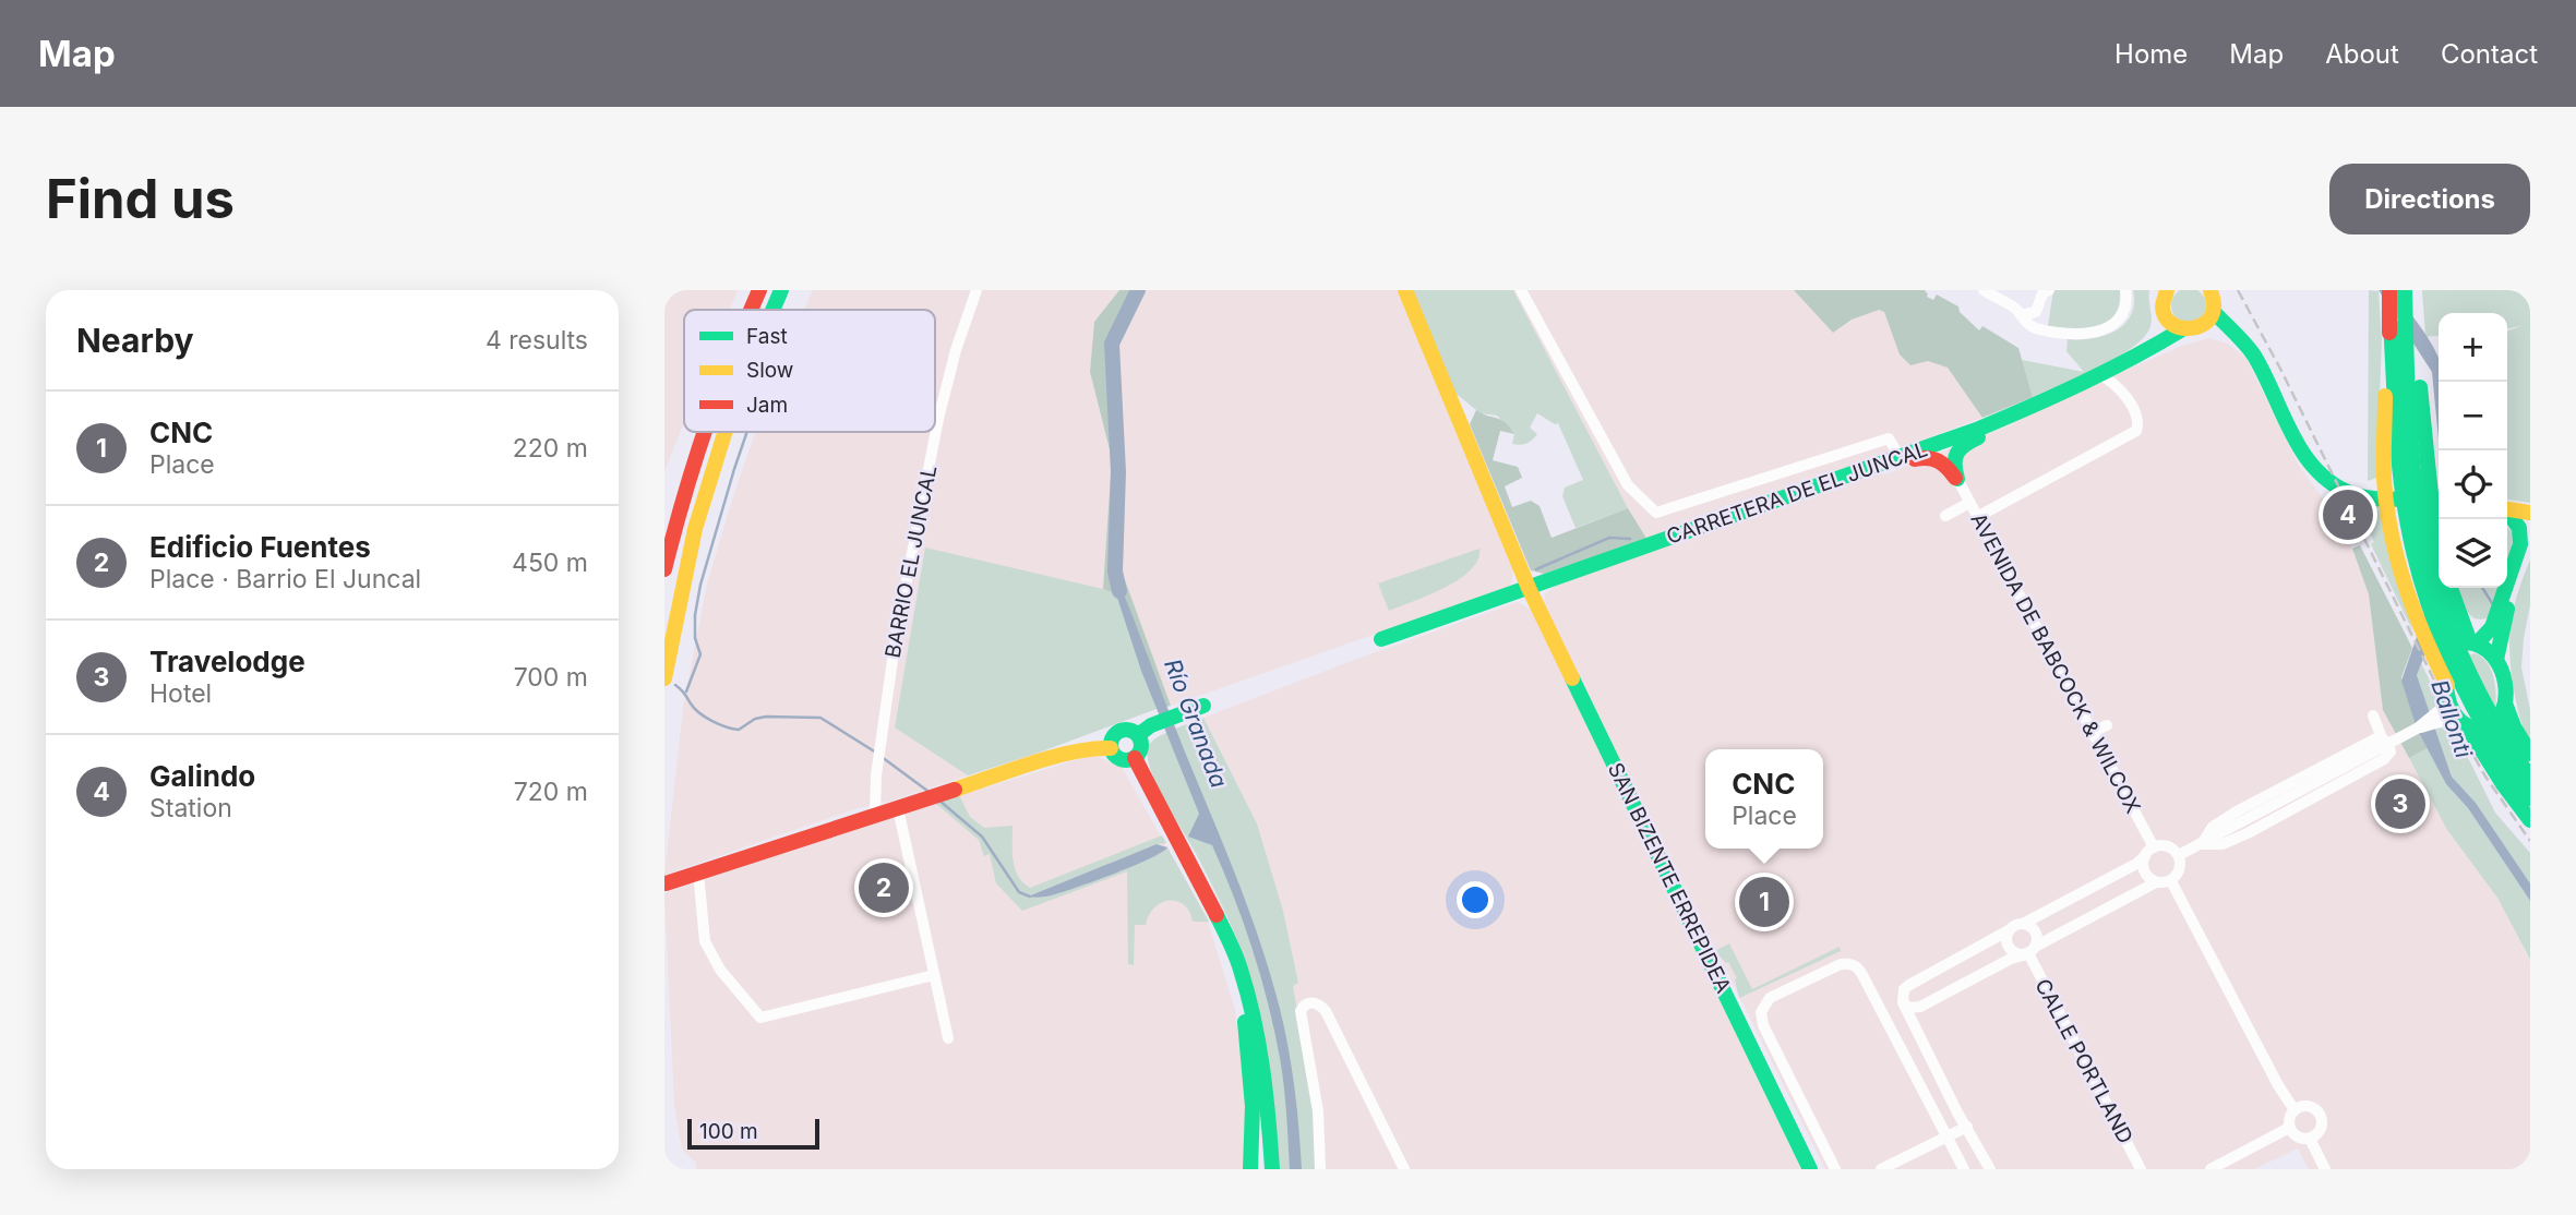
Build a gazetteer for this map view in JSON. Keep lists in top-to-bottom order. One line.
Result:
{"streets":{"main road":["CARRETERA DE EL JUNCAL","SAN BIZENTE ERREPIDEA"],"street":["BARRIO EL JUNCAL","AVENIDA DE BABCOCK & WILCOX","CALLE PORTLAND"]},"crossings":[["CARRETERA DE EL JUNCAL","SAN BIZENTE ERREPIDEA"]],"water":["Ballonti","Río Granada"],"legend":["Fast","Slow","Jam"],"scale_bar":"100 m","page":{"header":"Map","nav":["Home","Map","About","Contact"],"buttons":"Directions","title":"Find us","heading":["Nearby","4 results"],"map_buttons":["+","−"],"list":[{"mark":"1","name":"CNC","note":"Place","value":"220 m"},{"mark":"2","name":"Edificio Fuentes","note":"Place · Barrio El Juncal","value":"450 m"},{"mark":"3","name":"Travelodge","note":"Hotel","value":"700 m"},{"mark":"4","name":"Galindo","note":"Station","value":"720 m"}],"pins":["4","3","2","1"],"popup":["CNC","Place"],"scale":"100 m"}}
